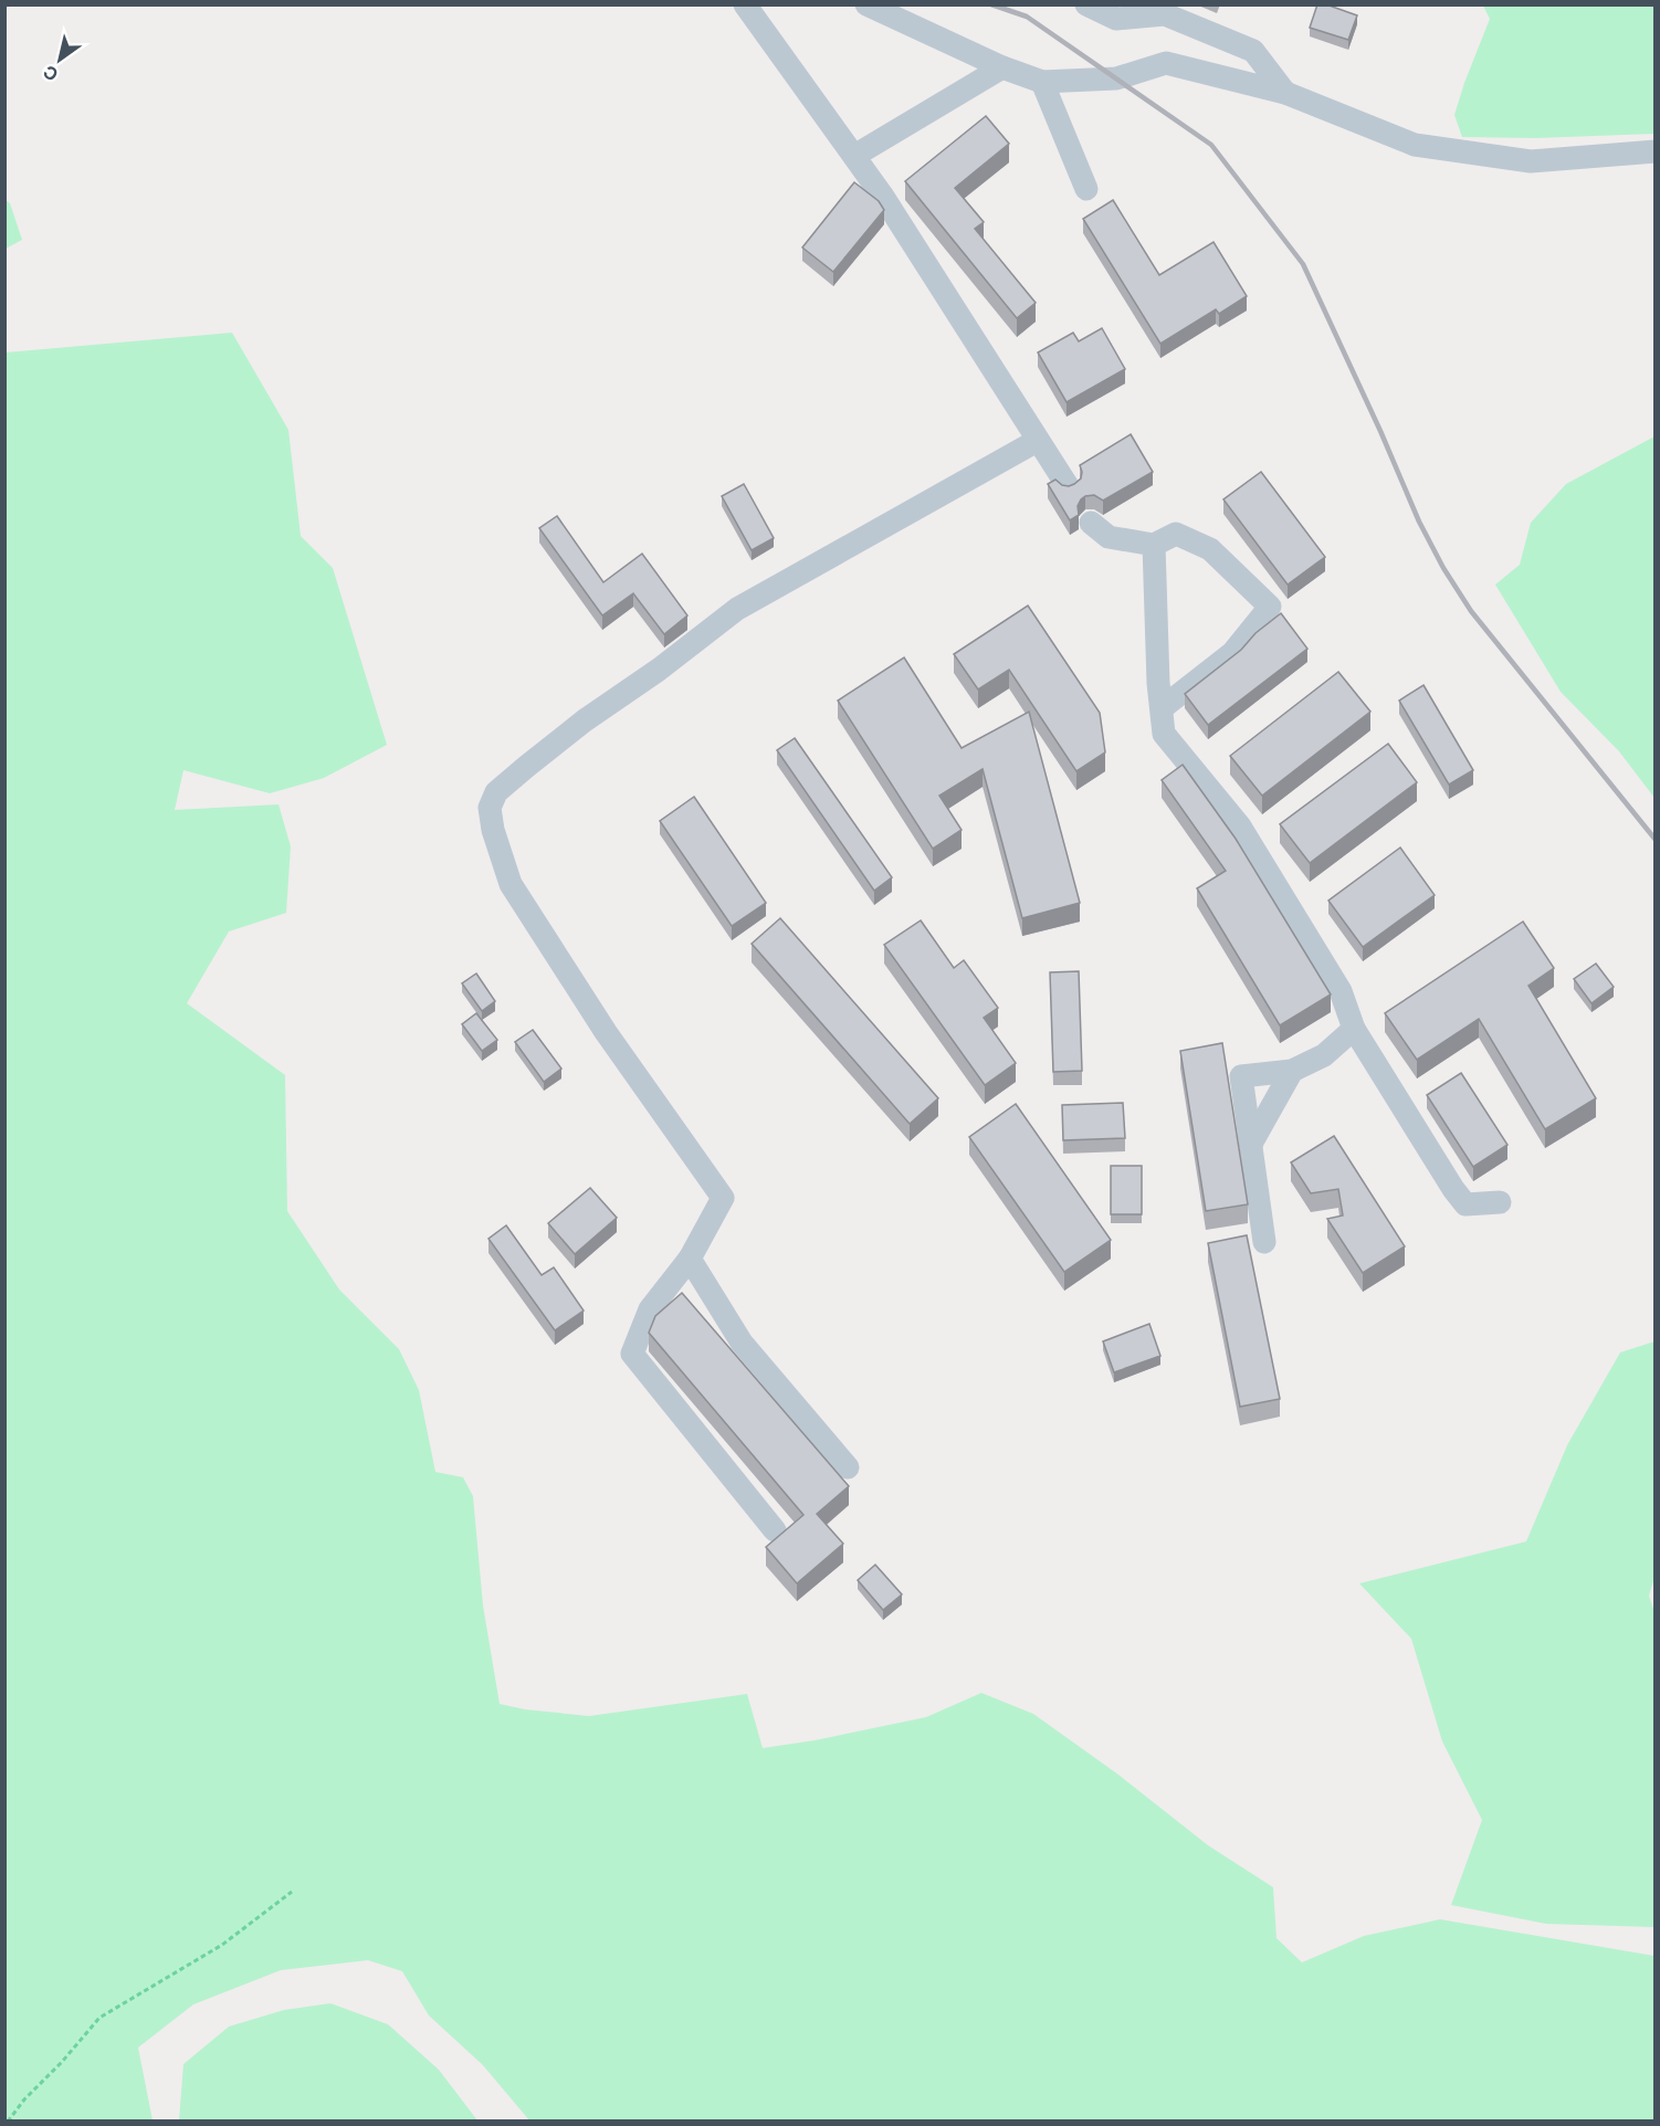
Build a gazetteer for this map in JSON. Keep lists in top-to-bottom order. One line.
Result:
{"north":"bottom left"}
